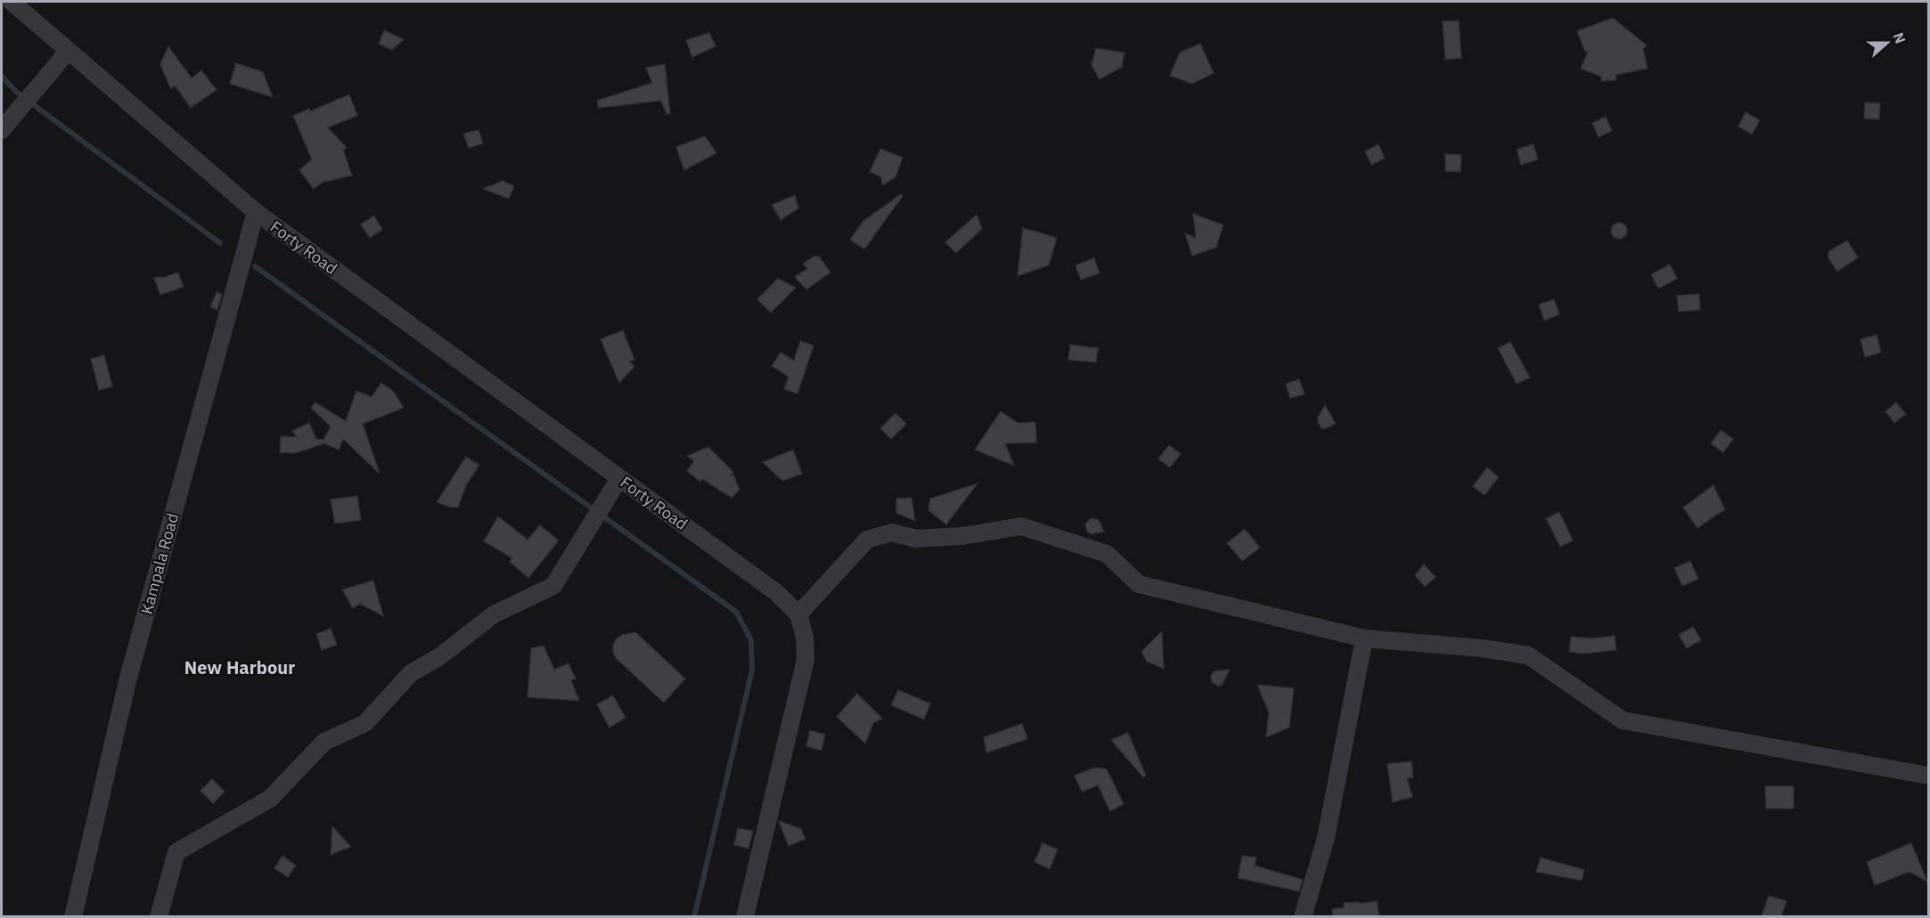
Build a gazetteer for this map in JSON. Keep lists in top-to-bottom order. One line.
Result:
{"streets":{"street":["Forty Road","Kampala Road"]},"crossings":[["Forty Road","Kampala Road"]],"districts":["New Harbour"],"north":"right"}
